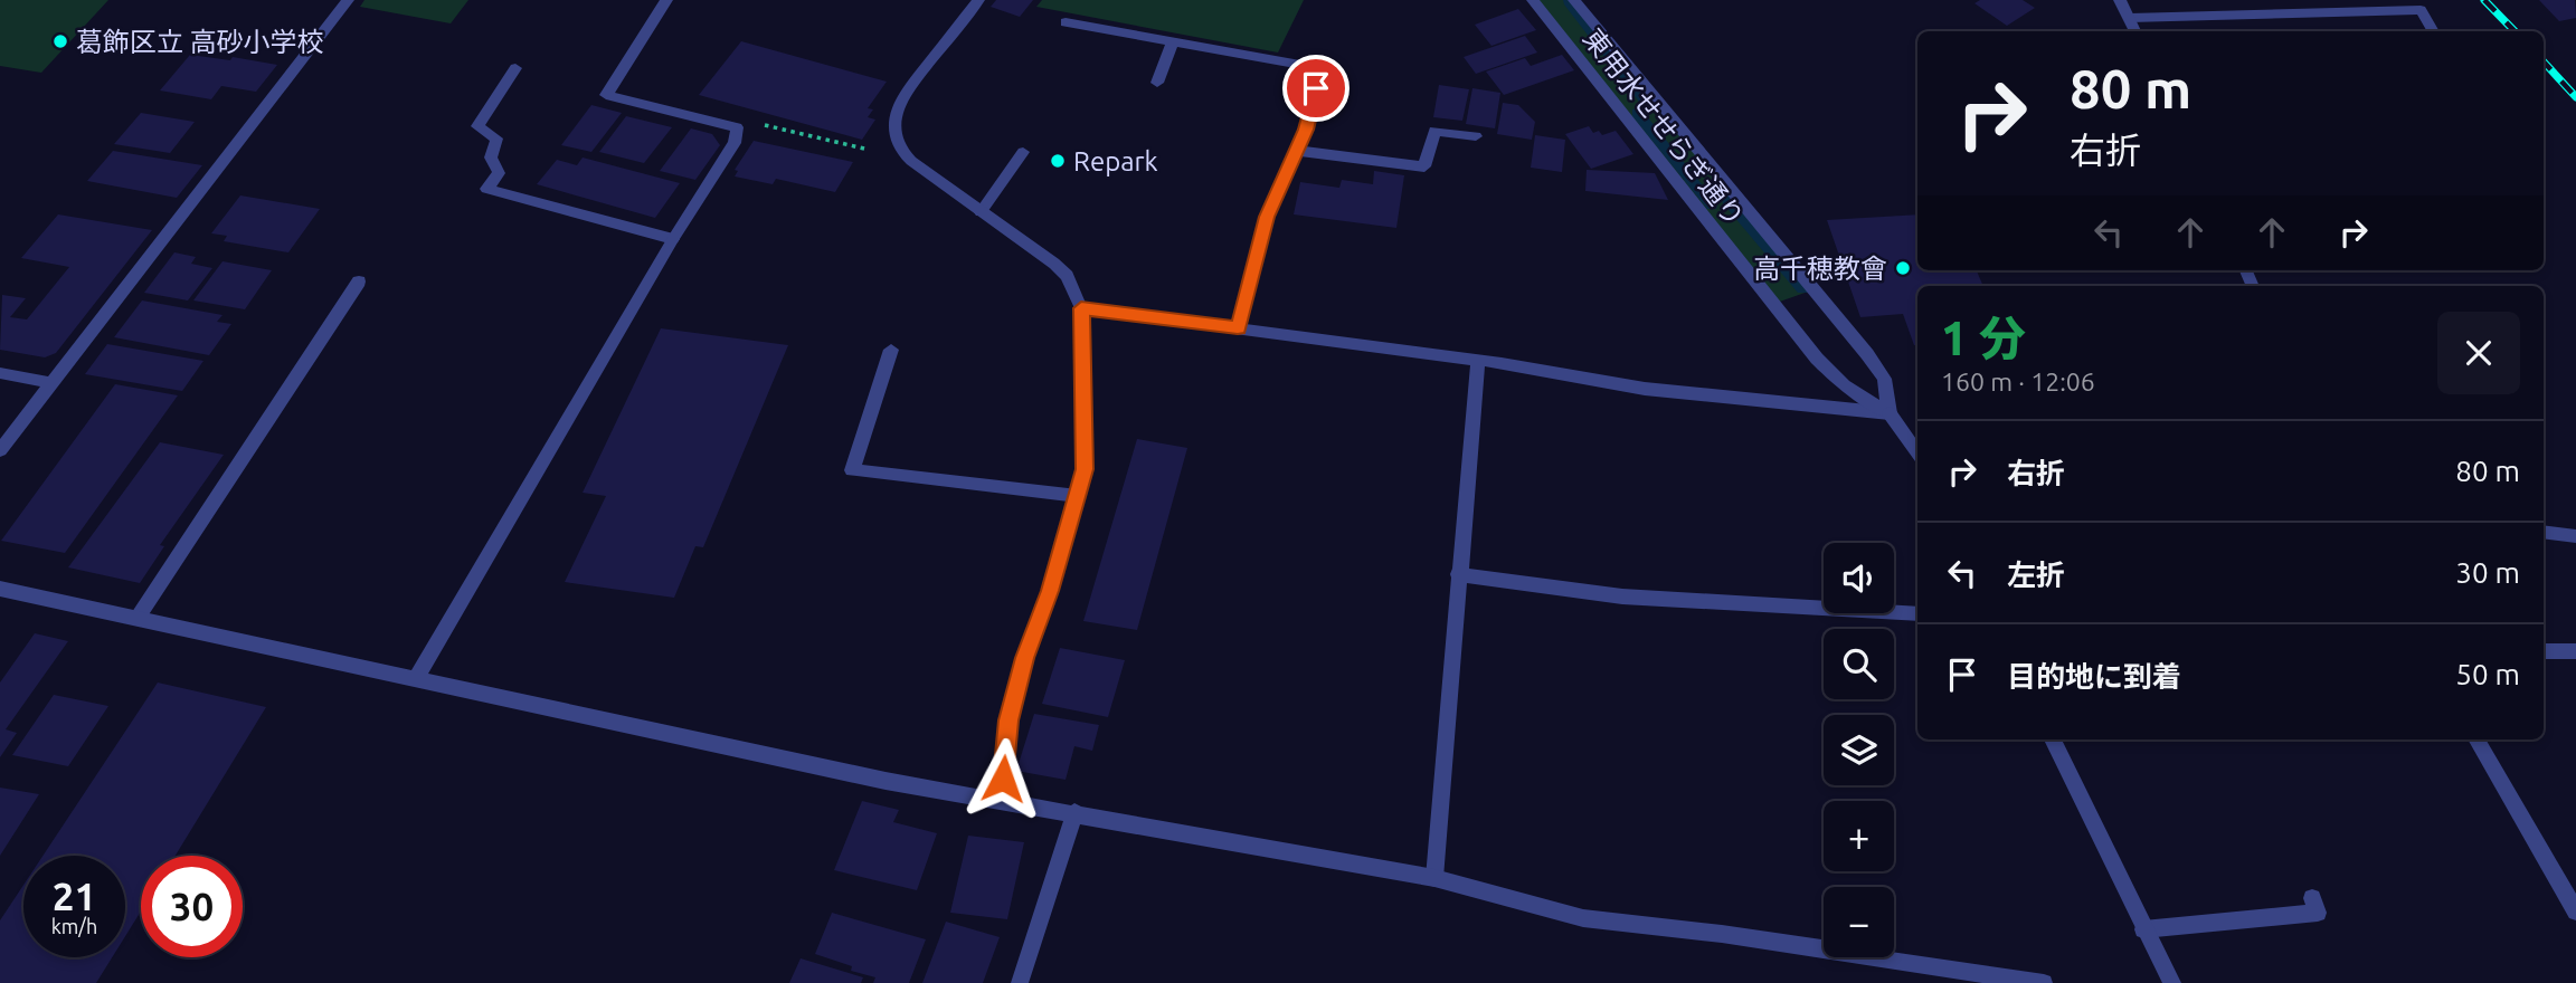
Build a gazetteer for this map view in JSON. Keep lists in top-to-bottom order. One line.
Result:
{"streets":{"street":["東用水せせらぎ通り"]},"places":["葛飾区立 高砂小学校","Repark","高千穂教會"],"page":{"turn":["80 m","右折"],"heading":["1 分","160 m · 12:06"],"list":[{"name":"右折","value":"80 m"},{"name":"左折","value":"30 m"},{"name":"目的地に到着","value":"50 m"}],"map_buttons":["+","−"],"speed":"21 km/h","limit":"30"}}
